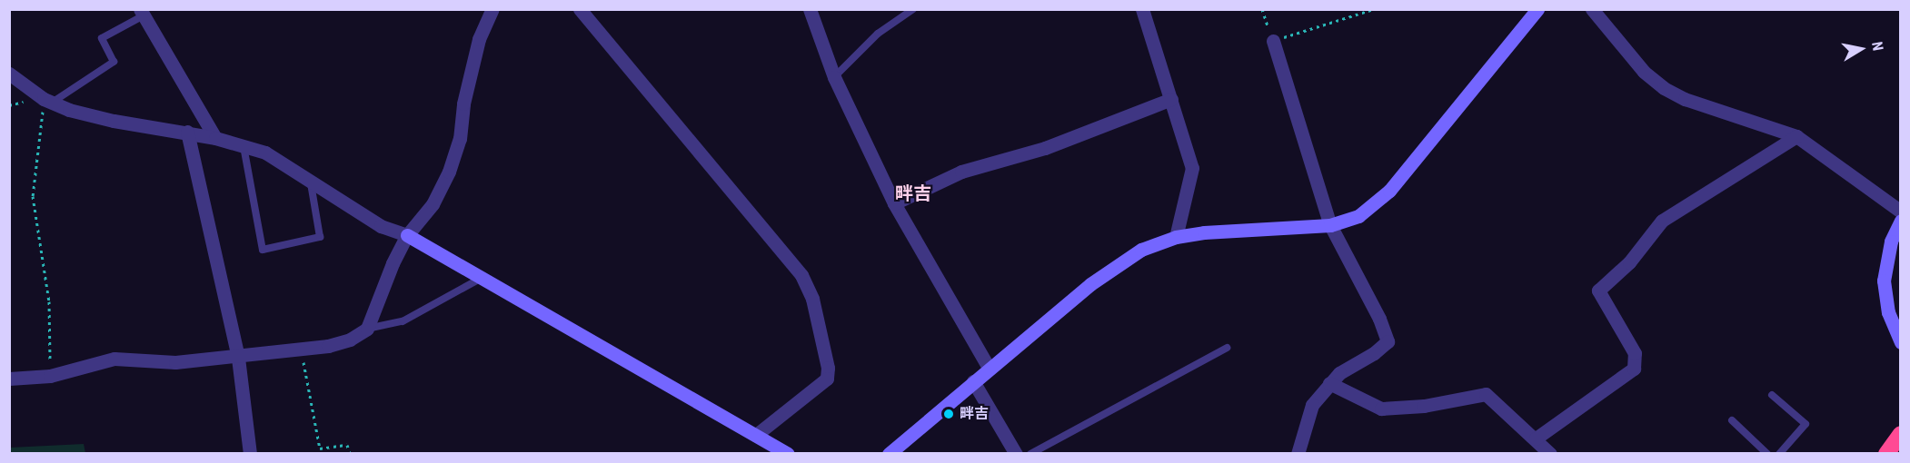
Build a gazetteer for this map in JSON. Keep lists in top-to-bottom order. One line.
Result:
{"districts":["畔吉"],"places":["畔吉"],"north":"right"}
